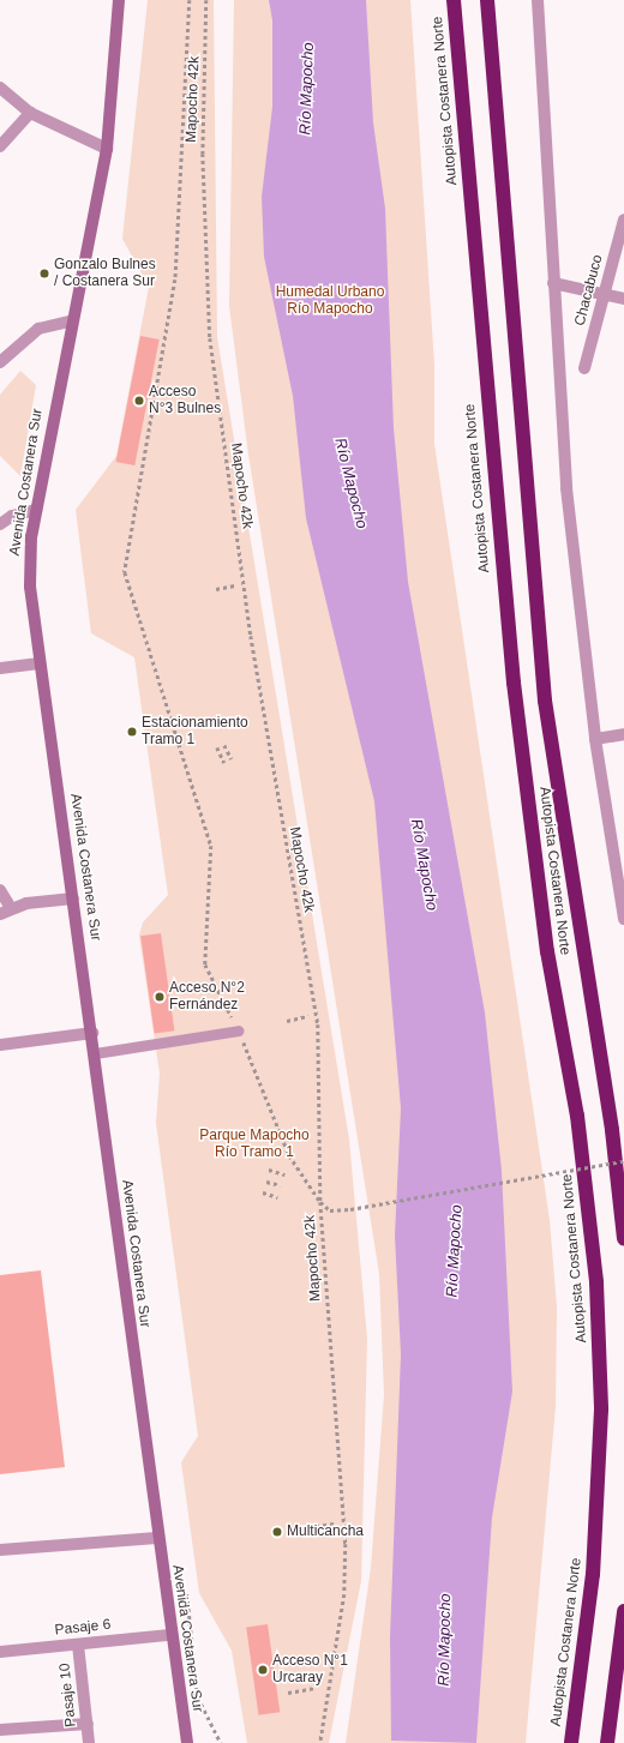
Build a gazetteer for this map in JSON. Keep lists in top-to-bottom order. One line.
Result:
{"streets":{"highway":["Autopista Costanera Norte"],"main road":["Avenida Costanera Sur"],"street":["Chacabuco","Pasaje 6","Pasaje 10"],"path":["Mapocho 42k"]},"crossings":[["Avenida Costanera Sur","Pasaje 6"],["Pasaje 6","Pasaje 10"]],"water":["Río Mapocho"],"parks":["Humedal Urbano Río Mapocho","Parque Mapocho Río Tramo 1"],"places":["Gonzalo Bulnes / Costanera Sur","Acceso N°3 Bulnes","Estacionamiento Tramo 1","Acceso N°2 Fernández","Multicancha","Acceso N°1 Urcaray"]}
